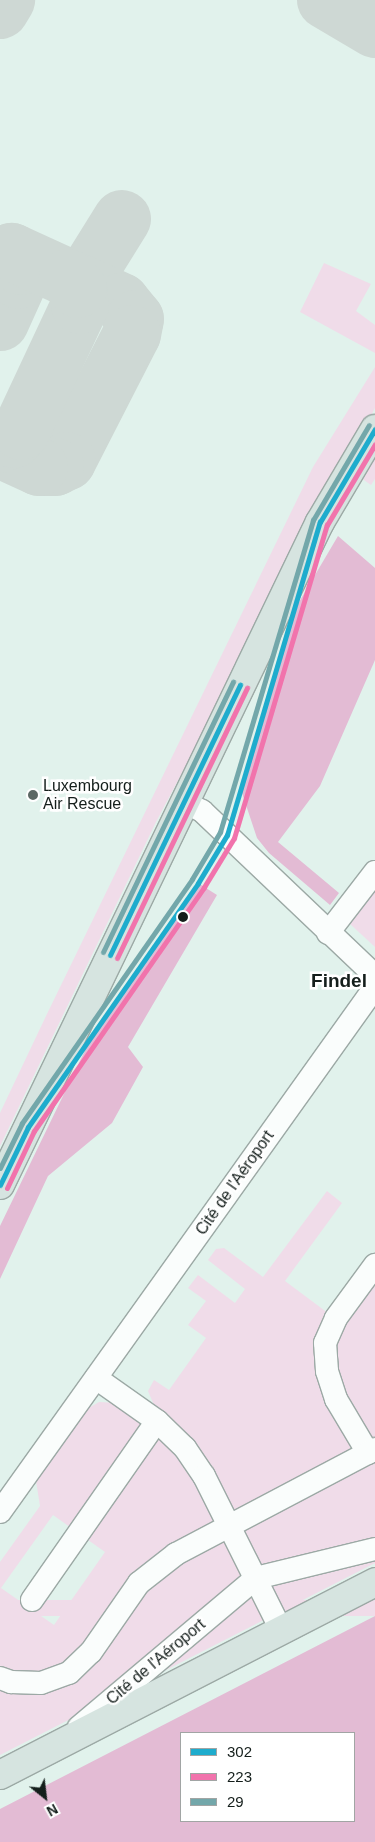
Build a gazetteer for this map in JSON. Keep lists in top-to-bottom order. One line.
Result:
{"streets":{"street":["Cité de l'Aéroport"]},"districts":["Findel"],"places":["Luxembourg Air Rescue"],"lines":["transit line 29","transit line 302","transit line 223"],"legend":["302","223","29"],"north":"bottom right"}
